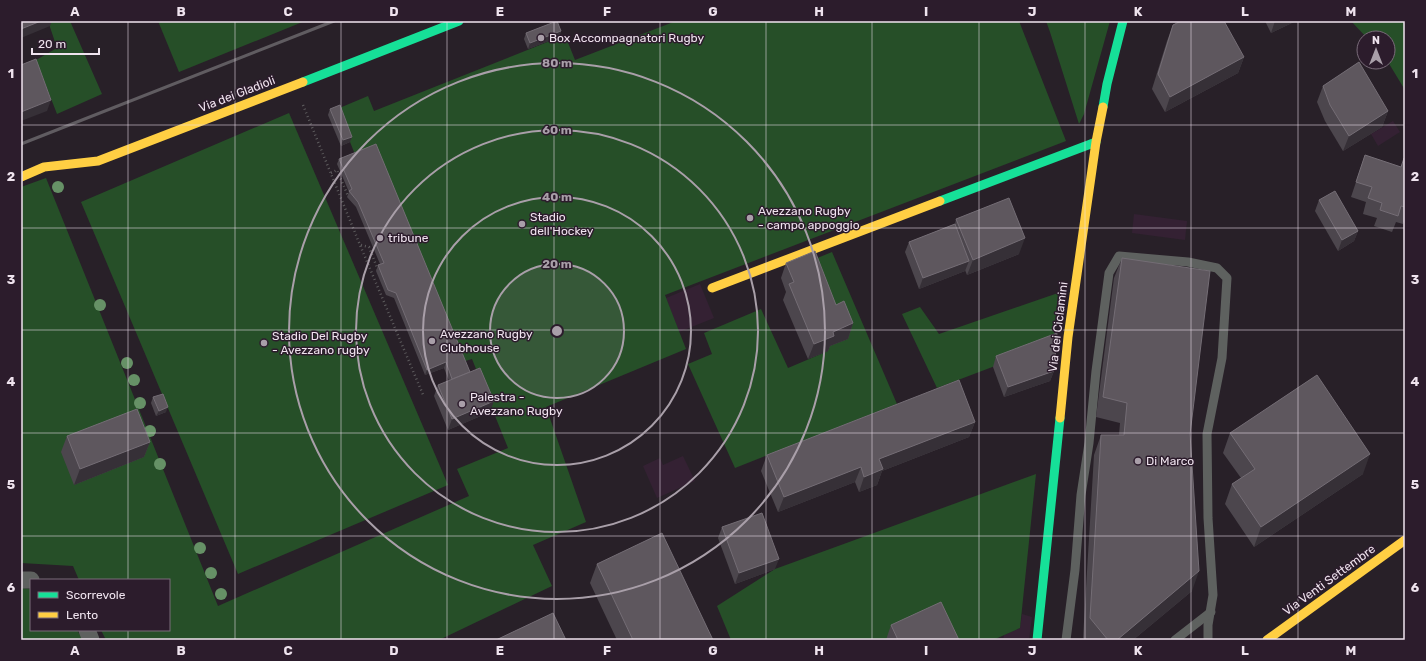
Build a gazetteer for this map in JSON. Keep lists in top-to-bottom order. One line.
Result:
{"streets":{"street":["Via dei Gladioli","Via dei Ciclamini","Via Venti Settembre"]},"places":["Box Accompagnatori Rugby","Avezzano Rugby - campo appoggio","Stadio dell'Hockey","tribune","Avezzano Rugby Clubhouse","Stadio Del Rugby - Avezzano rugby","Palestra - Avezzano Rugby","Di Marco"],"legend":["Scorrevole","Lento"],"scale_bar":"20 m","north":"top","grid":{"columns":["A","B","C","D","E","F","G","H","I","J","K","L","M"],"rows":["1","2","3","4","5","6"]},"rings":["80 m","60 m","40 m","20 m"]}
